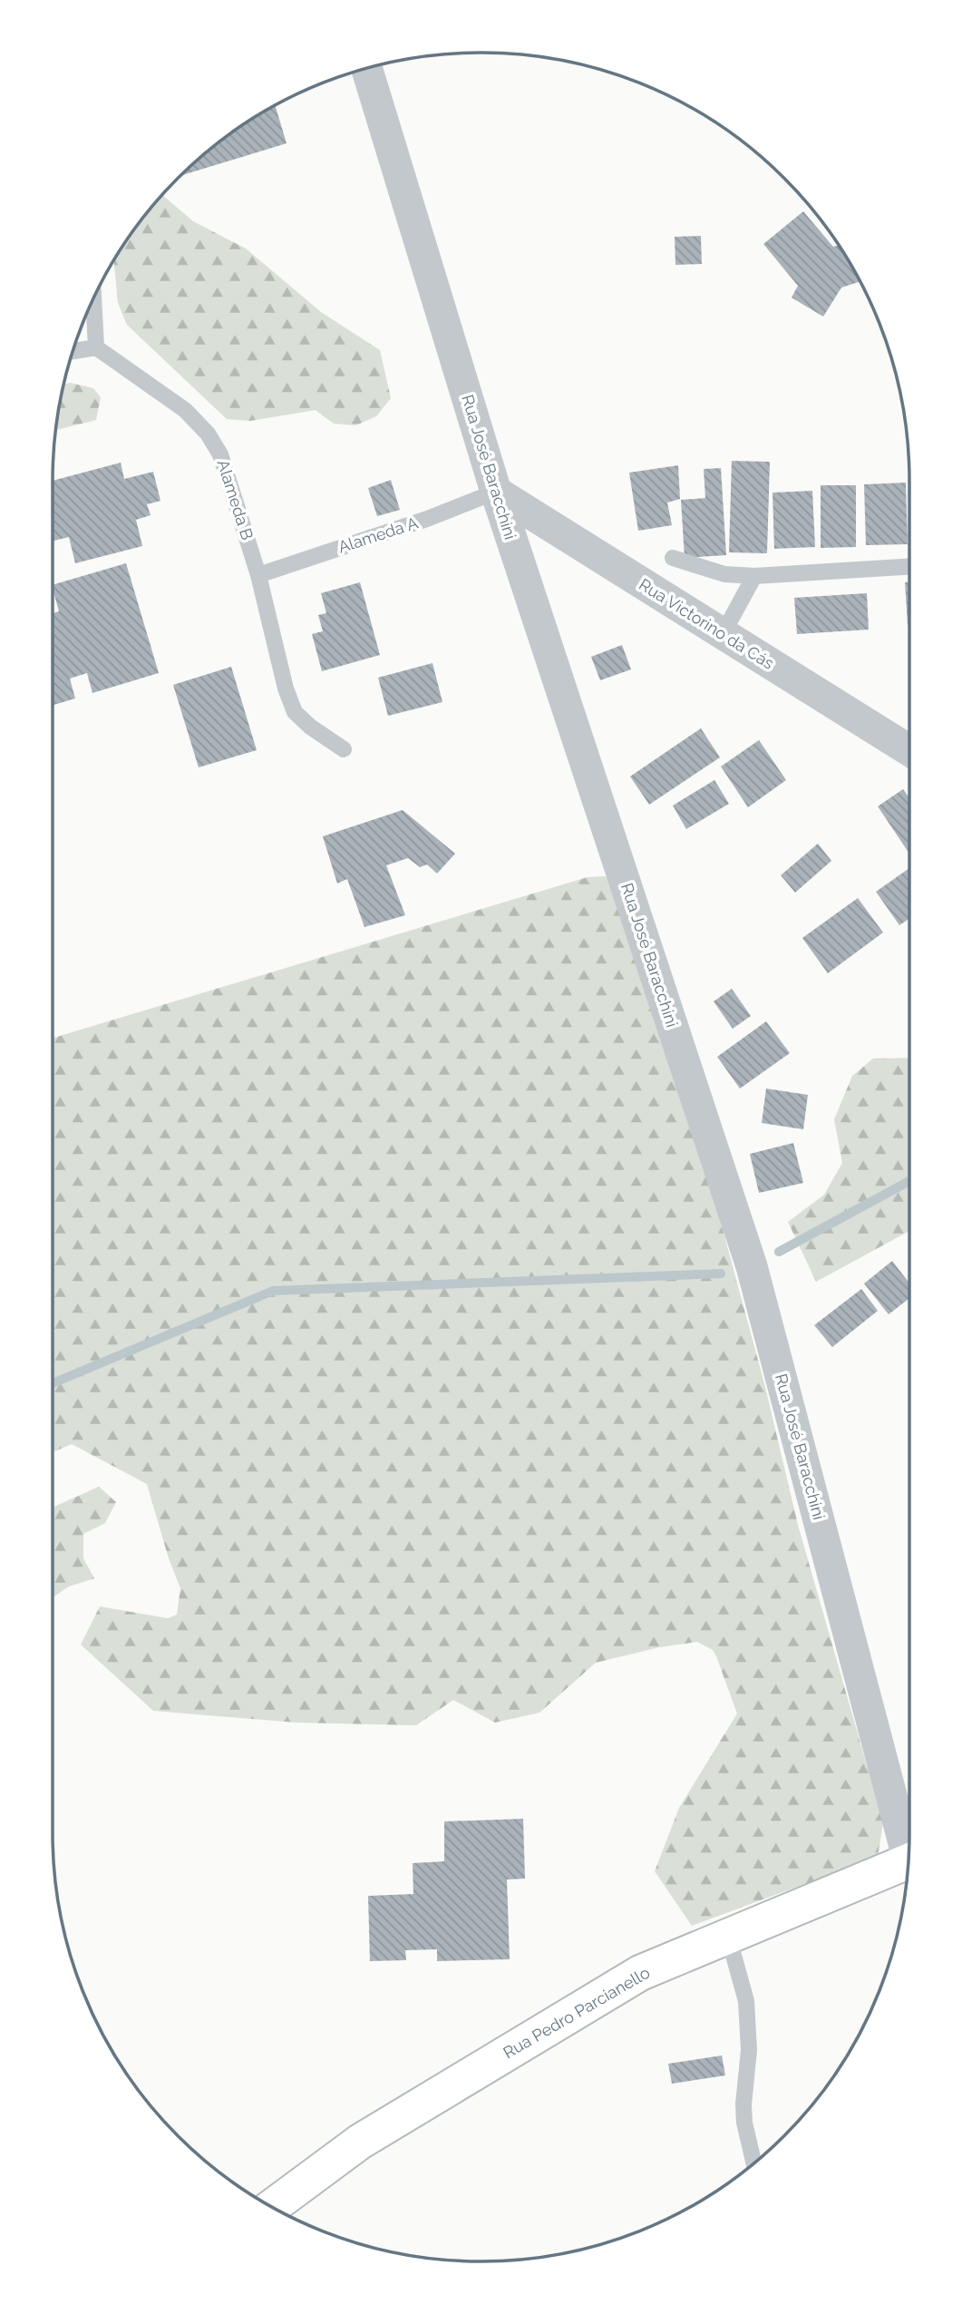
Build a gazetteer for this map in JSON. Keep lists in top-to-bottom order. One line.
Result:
{"streets":{"street":["Rua José Baracchini","Rua Victorino da Cás","Rua Pedro Parcianello"],"lane":["Alameda B","Alameda A"]},"crossings":[["Rua José Baracchini","Alameda A"],["Rua José Baracchini","Rua Victorino da Cás"],["Alameda B","Alameda A"],["Alameda A","Rua Victorino da Cás"]]}
